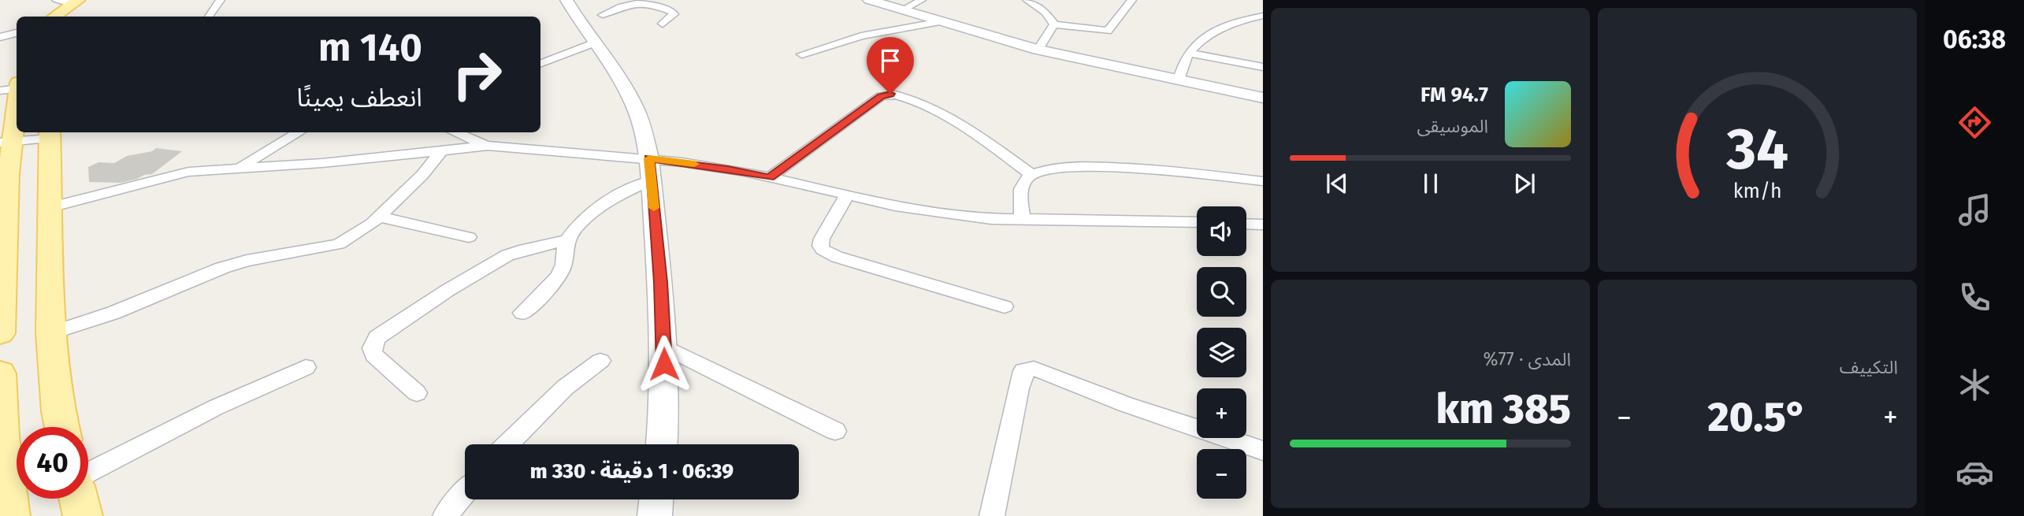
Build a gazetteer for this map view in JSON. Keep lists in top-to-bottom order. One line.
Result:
{"page":{"tabs":"06:38","turn":["140 m","انعطف يمينًا"],"song":["94.7 FM","الموسيقى"],"map_buttons":["+","−"],"tile":["التكييف",["المدى · 77%","385 km"]],"heat":["−","20.5°","+"],"limit":"40","trip":"06:39 · 1 دقيقة · 330 m","gauge":["34","km/h"]}}
